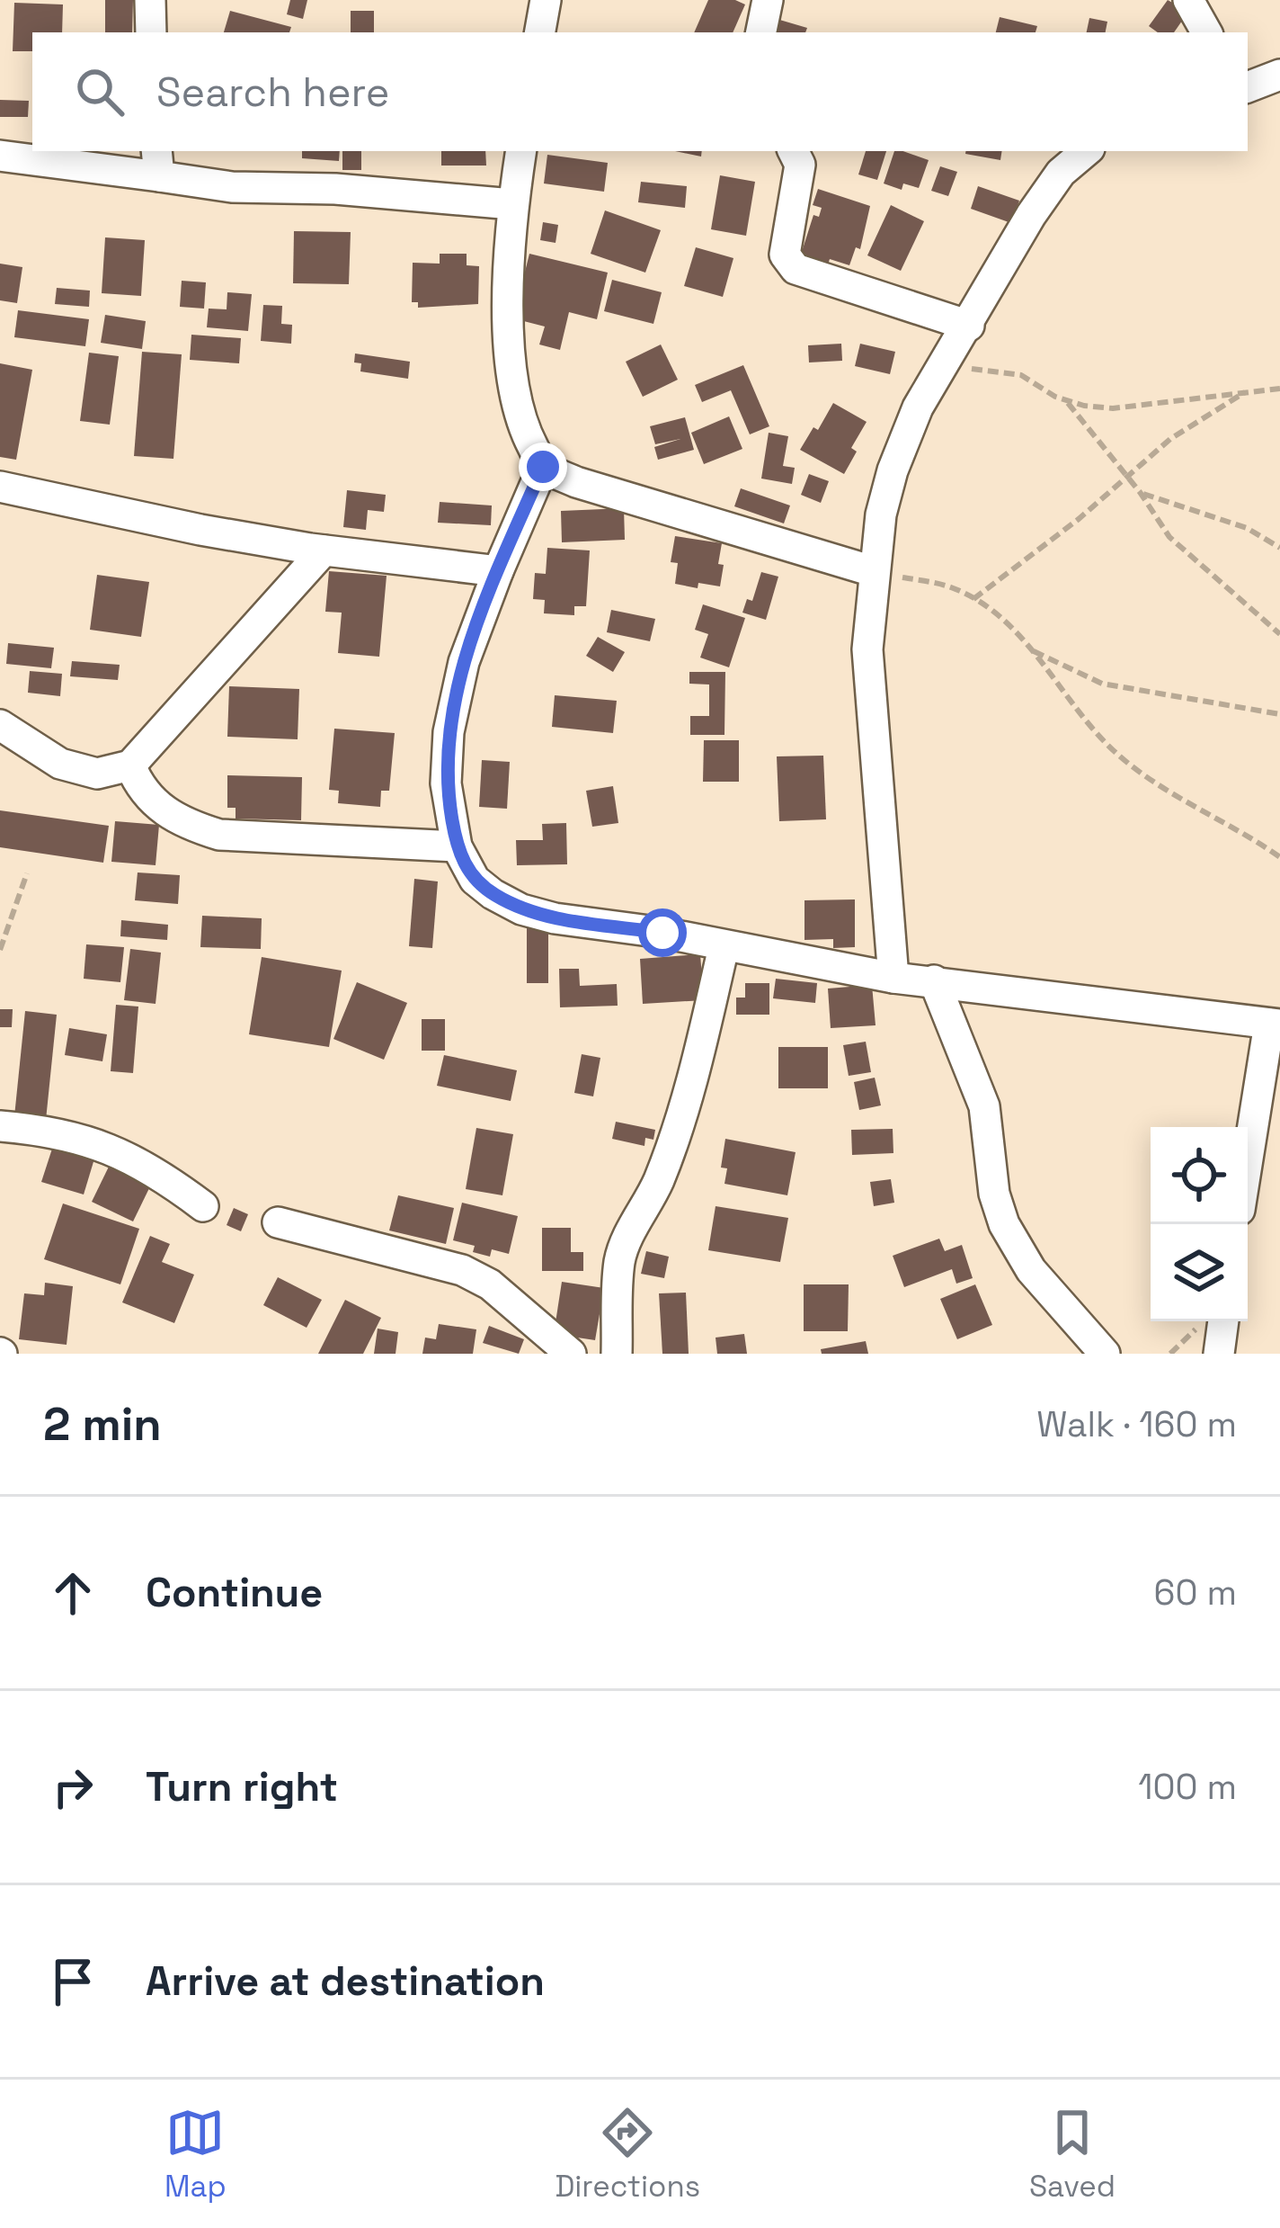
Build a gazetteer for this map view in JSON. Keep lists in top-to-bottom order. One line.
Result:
{"page":{"search":"Search here","heading":["2 min","Walk · 160 m"],"list":[["Continue","60 m"],["Turn right","100 m"],"Arrive at destination"],"nav":["Map","Directions","Saved"]}}
